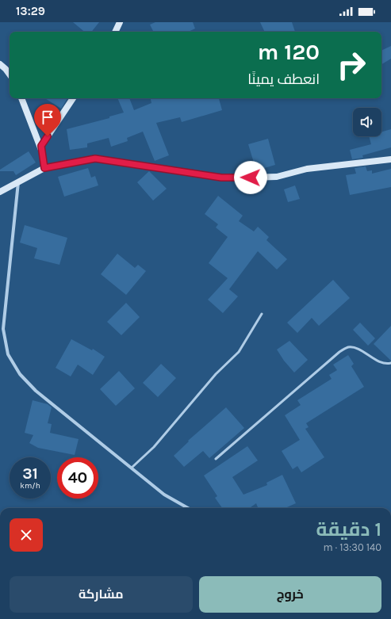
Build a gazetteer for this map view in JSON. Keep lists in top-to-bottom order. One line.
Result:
{"page":{"status":"13:29","turn":["120 m","انعطف يمينًا"],"speed":"31 km/h","limit":"40","heading":["1 دقيقة","140 m · 13:30"],"buttons":["خروج","مشاركة"]}}
